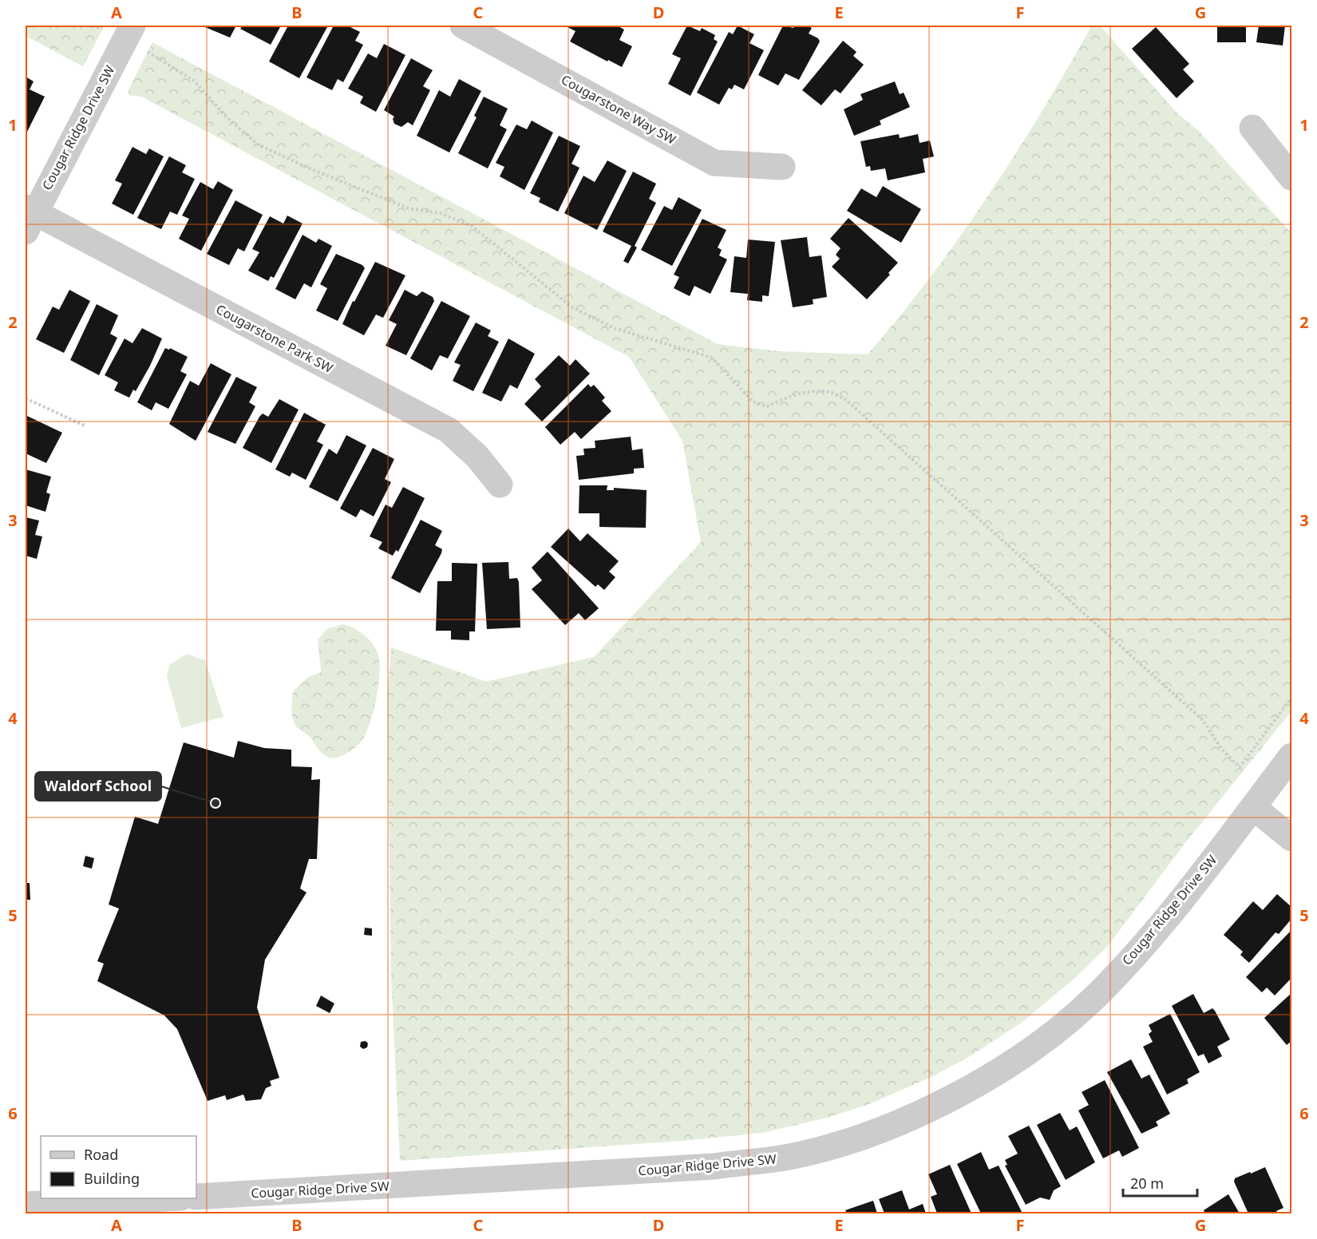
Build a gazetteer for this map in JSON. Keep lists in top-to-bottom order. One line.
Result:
{"streets":{"street":["Cougarstone Way SW","Cougar Ridge Drive SW","Cougarstone Park SW"]},"crossings":[["Cougar Ridge Drive SW","Cougarstone Park SW"]],"places":["Waldorf School"],"legend":["Road","Building"],"scale_bar":"20 m","grid":{"columns":["A","B","C","D","E","F","G"],"rows":["1","2","3","4","5","6"]}}
